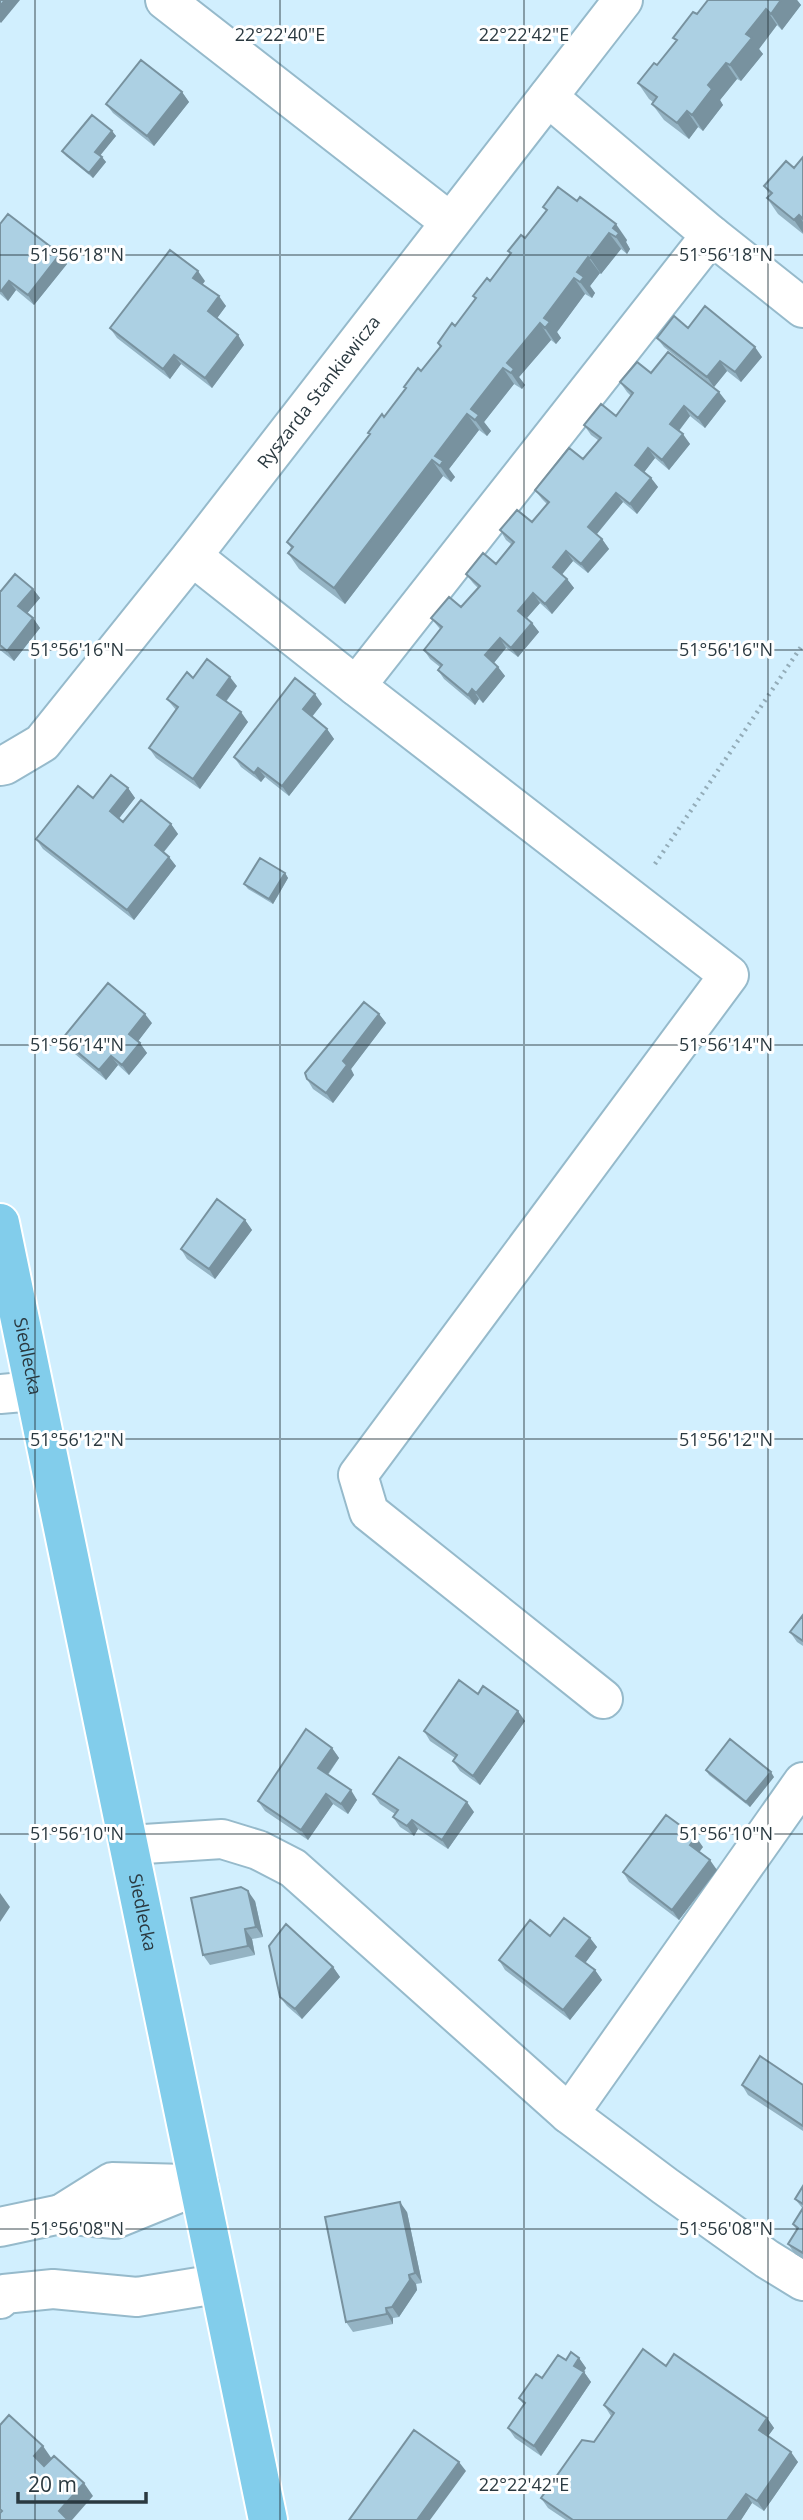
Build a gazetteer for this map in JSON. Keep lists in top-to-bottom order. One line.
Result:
{"streets":{"main road":["Siedlecka"],"street":["Ryszarda Stankiewicza"]},"scale_bar":"20 m","coordinates":["22°22'40\"E","22°22'42\"E","51°56'18\"N","51°56'16\"N","51°56'14\"N","51°56'12\"N","51°56'10\"N","51°56'08\"N"]}
